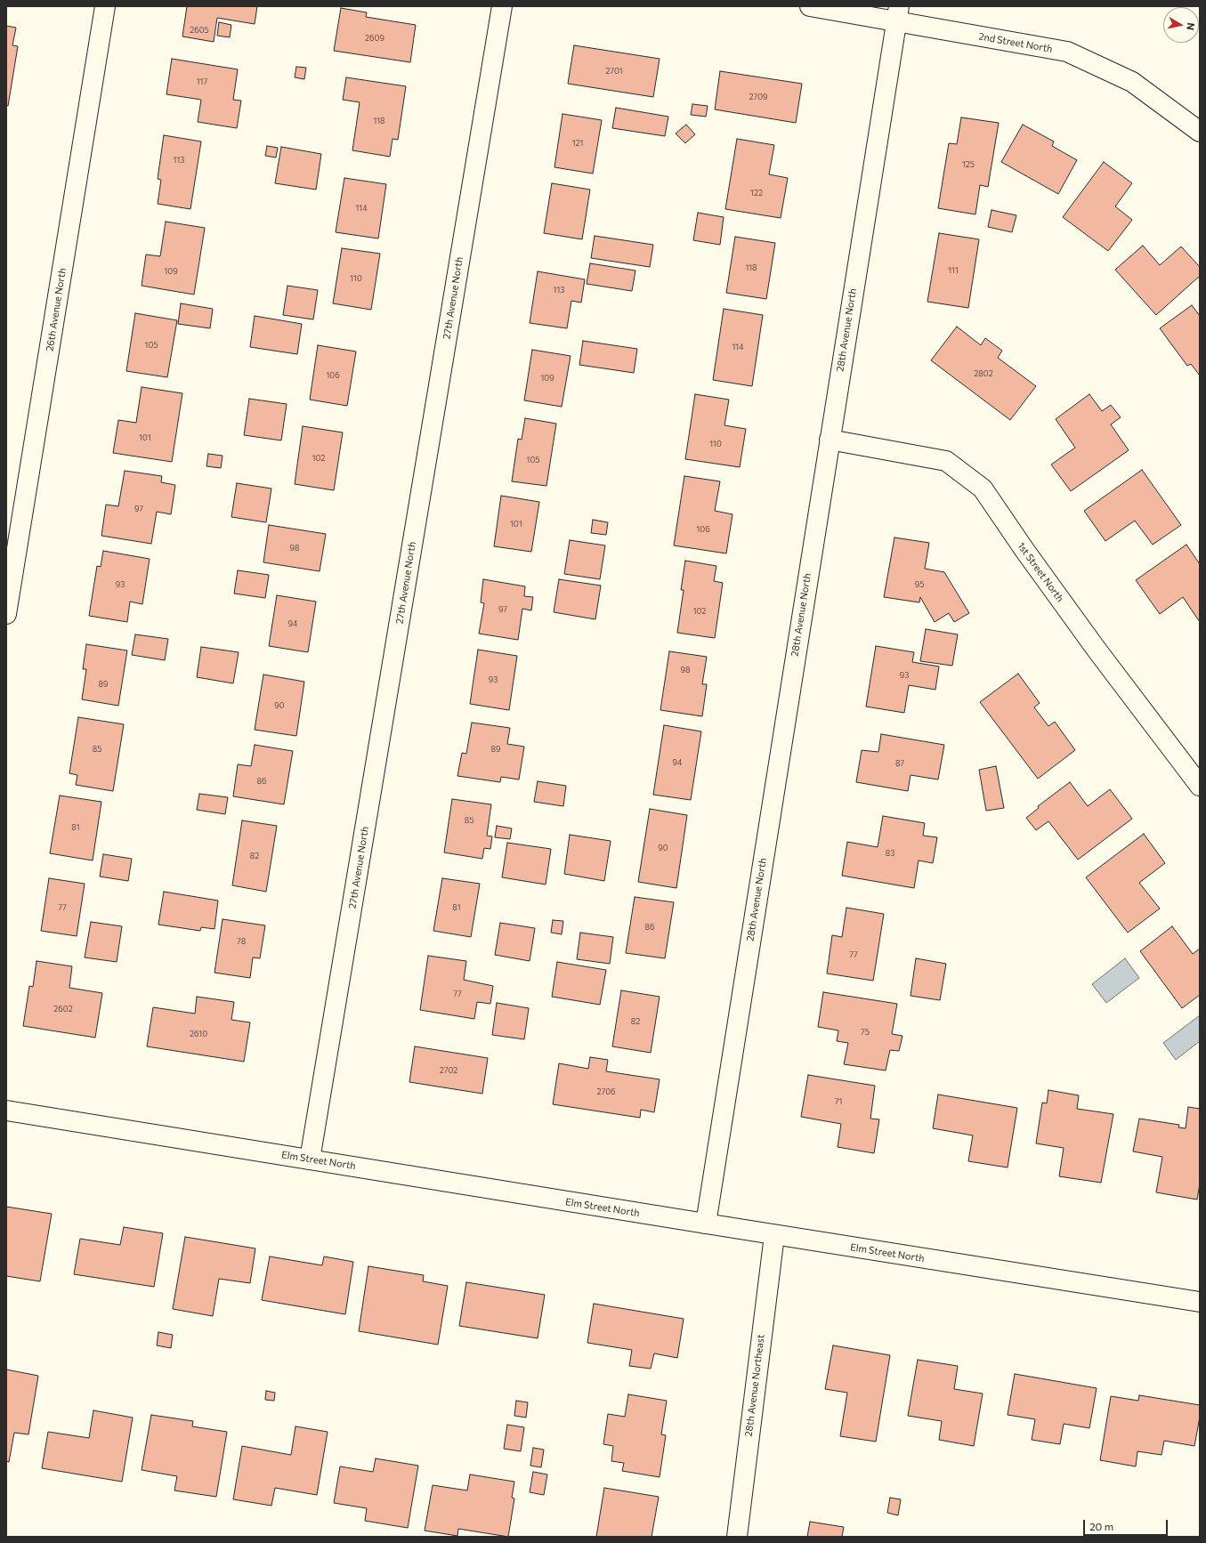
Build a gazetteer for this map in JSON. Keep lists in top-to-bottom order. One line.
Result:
{"streets":{"street":["2nd Street North","27th Avenue North","26th Avenue North","28th Avenue North","1st Street North","Elm Street North","28th Avenue Northeast"]},"crossings":[["2nd Street North","28th Avenue North"],["27th Avenue North","Elm Street North"],["28th Avenue North","1st Street North"],["28th Avenue North","Elm Street North"],["Elm Street North","28th Avenue Northeast"]],"house_numbers":["2605","2609","2701","117","2709","118","121","113","125","122","114","118","111","109","110","113","105","114","2802","106","109","101","110","102","105","97","101","106","98","93","95","97","102","94","98","93","93","89","90","85","89","94","87","86","85","81","90","83","82","77","81","86","78","77","77","2602","82","75","2610","2702","2706","71"],"scale_bar":"20 m","north":"right"}
